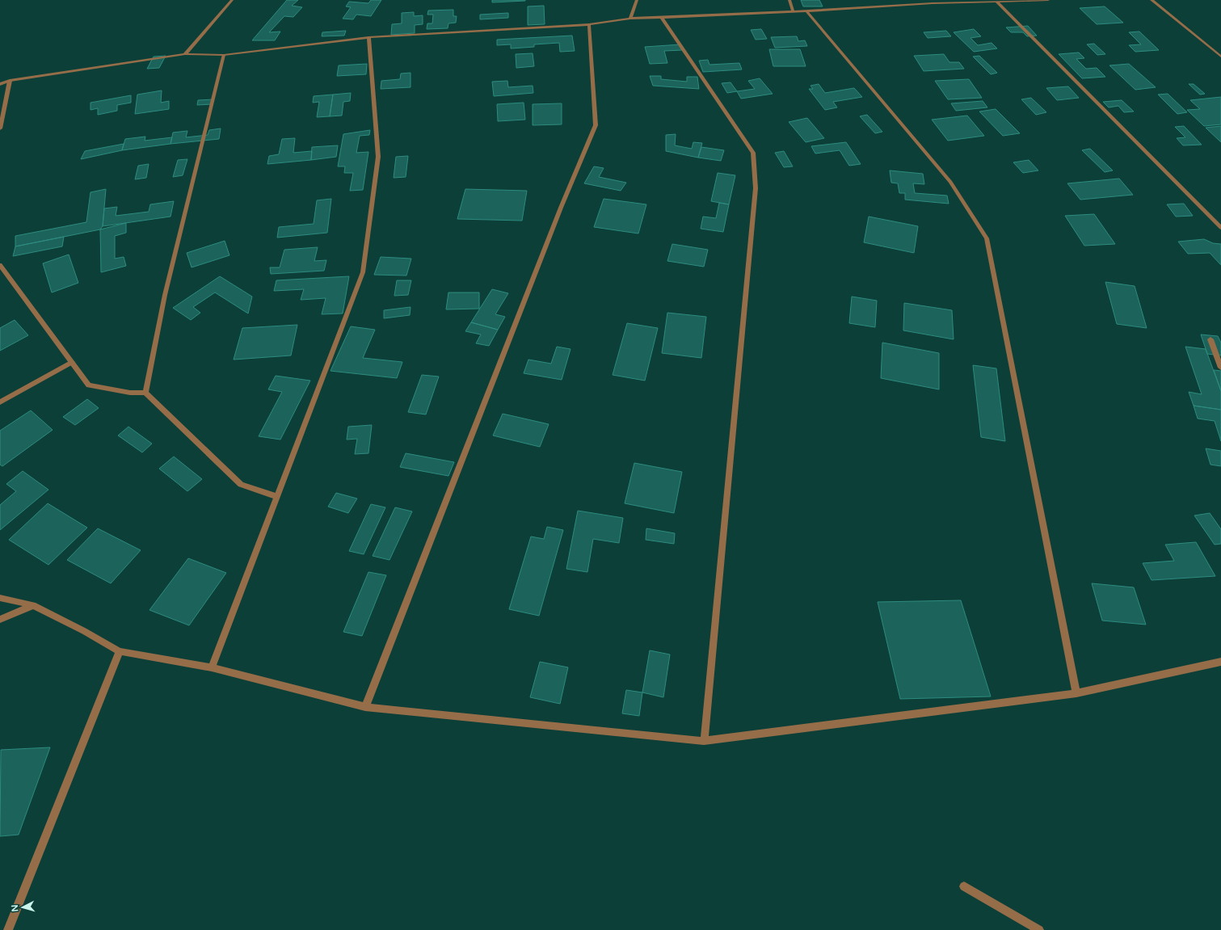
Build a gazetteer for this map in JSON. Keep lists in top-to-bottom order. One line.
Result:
{"north":"left"}
